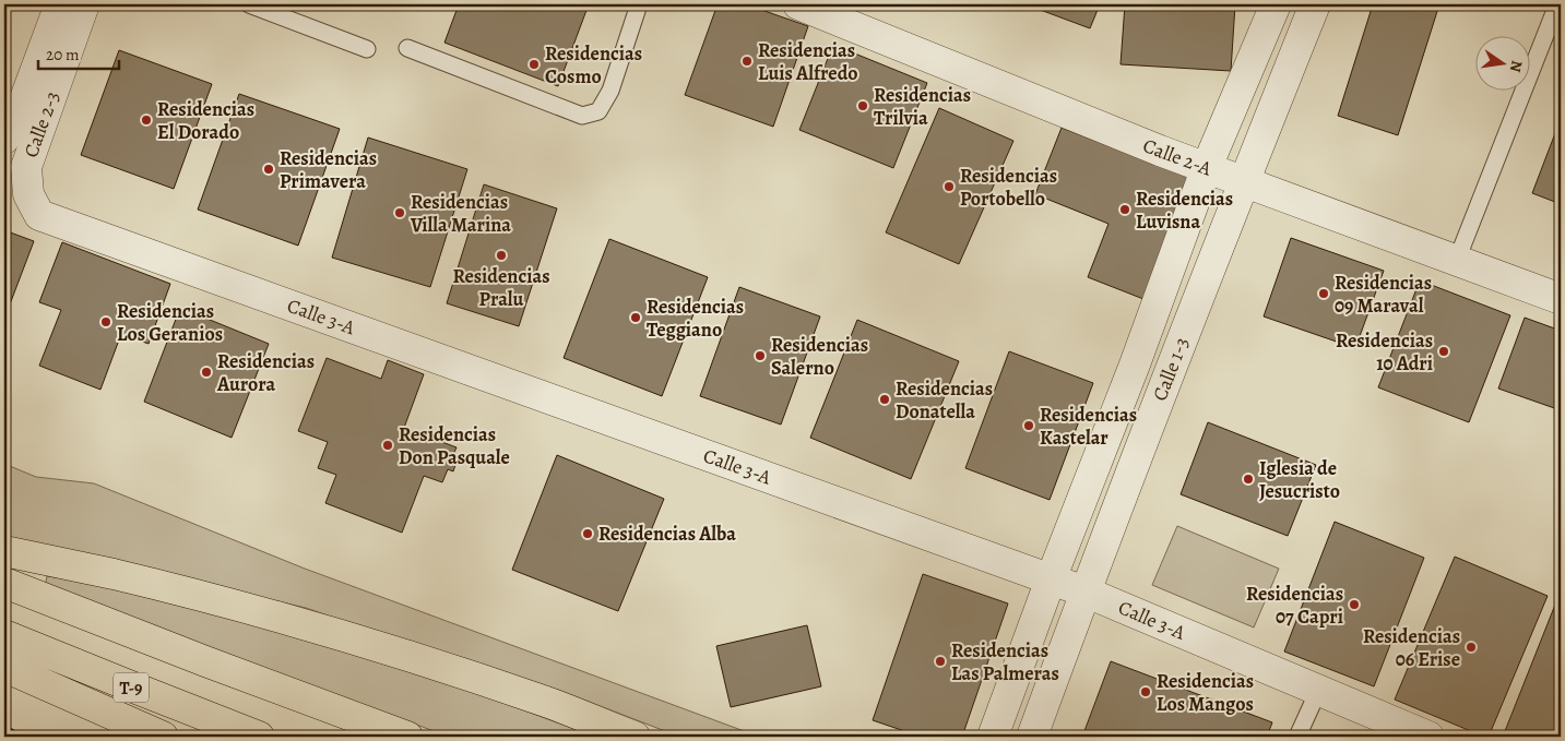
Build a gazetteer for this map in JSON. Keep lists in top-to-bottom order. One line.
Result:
{"streets":{"highway":["T-9"],"street":["Calle 2-3","Calle 2-A","Calle 3-A","Calle 1-3"]},"crossings":[["Calle 2-3","Calle 3-A"],["Calle 2-A","Calle 1-3"],["Calle 3-A","Calle 1-3"]],"places":["Residencias Luis Alfredo","Residencias Cosmo","Residencias Trilvia","Residencias El Dorado","Residencias Primavera","Residencias Portobello","Residencias Luvisna","Residencias Villa Marina","Residencias Pralu","Residencias 09 Maraval","Residencias Teggiano","Residencias Los Geranios","Residencias 10 Adri","Residencias Salerno","Residencias Aurora","Residencias Donatella","Residencias Kastelar","Residencias Don Pasquale","Iglesia de Jesucristo","Residencias Alba","Residencias 07 Capri","Residencias 06 Erise","Residencias Las Palmeras","Residencias Los Mangos"],"scale_bar":"20 m","north":"right"}
